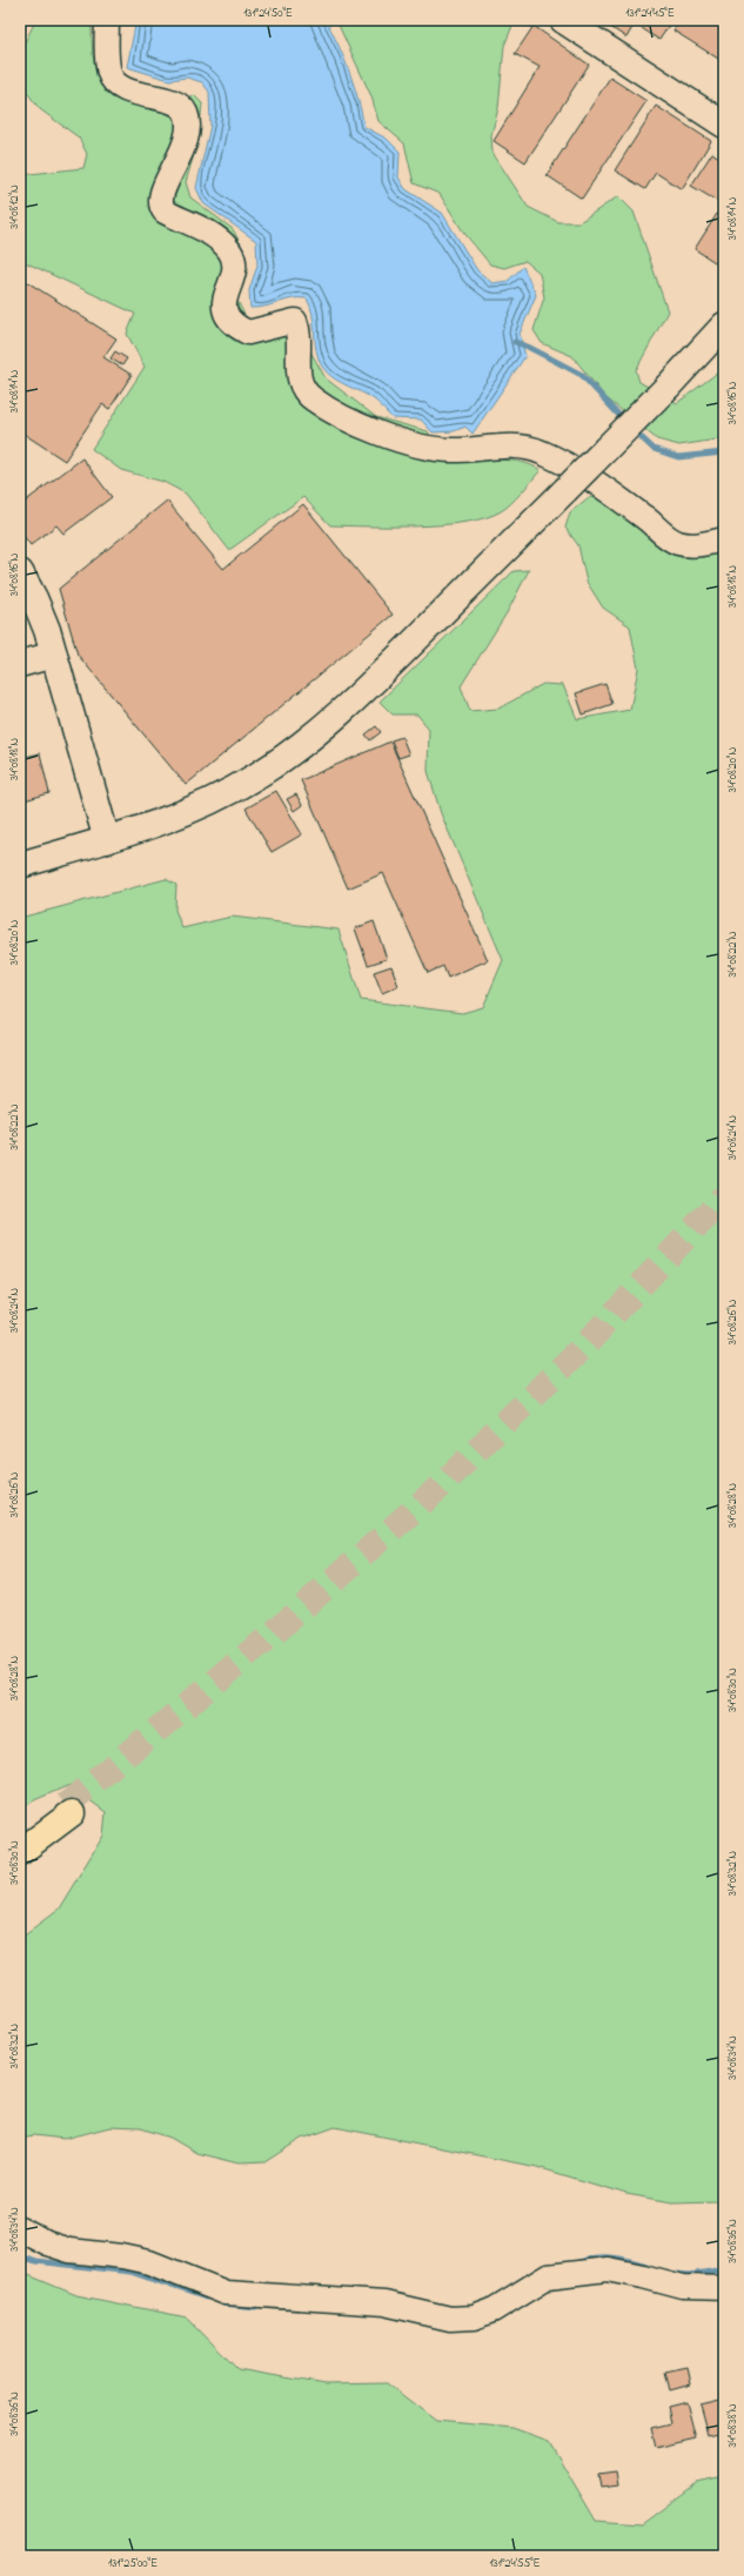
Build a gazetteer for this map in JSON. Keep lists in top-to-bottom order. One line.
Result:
{"coordinates":["131°24'50\"E","131°24'45\"E","34°08'12\"N","34°08'14\"N","34°08'16\"N","34°08'18\"N","34°08'20\"N","34°08'22\"N","34°08'24\"N","34°08'26\"N","34°08'28\"N","34°08'30\"N","34°08'32\"N","34°08'34\"N","34°08'36\"N","34°08'38\"N","131°25'00\"E","131°24'55\"E"]}
